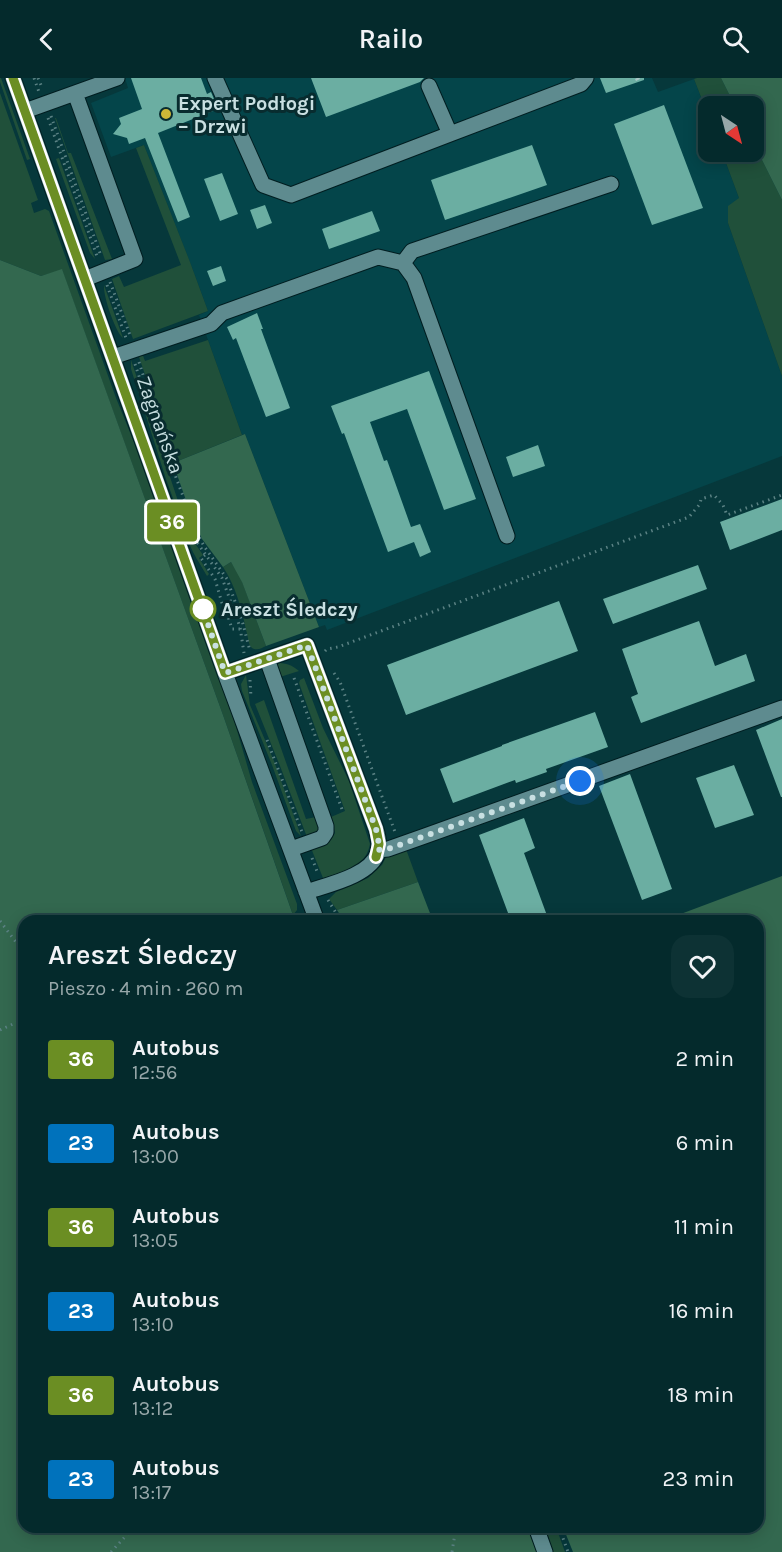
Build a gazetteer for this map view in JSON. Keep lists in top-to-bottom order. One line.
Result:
{"streets":{"street":["Zagnańska"]},"places":["Expert Podłogi – Drzwi","Areszt Śledczy"],"lines":["bus line 36"],"north":"bottom right","page":{"header":"Railo","on_map":"36","heading":["Areszt Śledczy","Pieszo · 4 min · 260 m"],"list":[{"mark":"36","name":"Autobus","note":"12:56","value":"2 min"},{"mark":"23","name":"Autobus","note":"13:00","value":"6 min"},{"mark":"36","name":"Autobus","note":"13:05","value":"11 min"},{"mark":"23","name":"Autobus","note":"13:10","value":"16 min"},{"mark":"36","name":"Autobus","note":"13:12","value":"18 min"},{"mark":"23","name":"Autobus","note":"13:17","value":"23 min"}]}}
